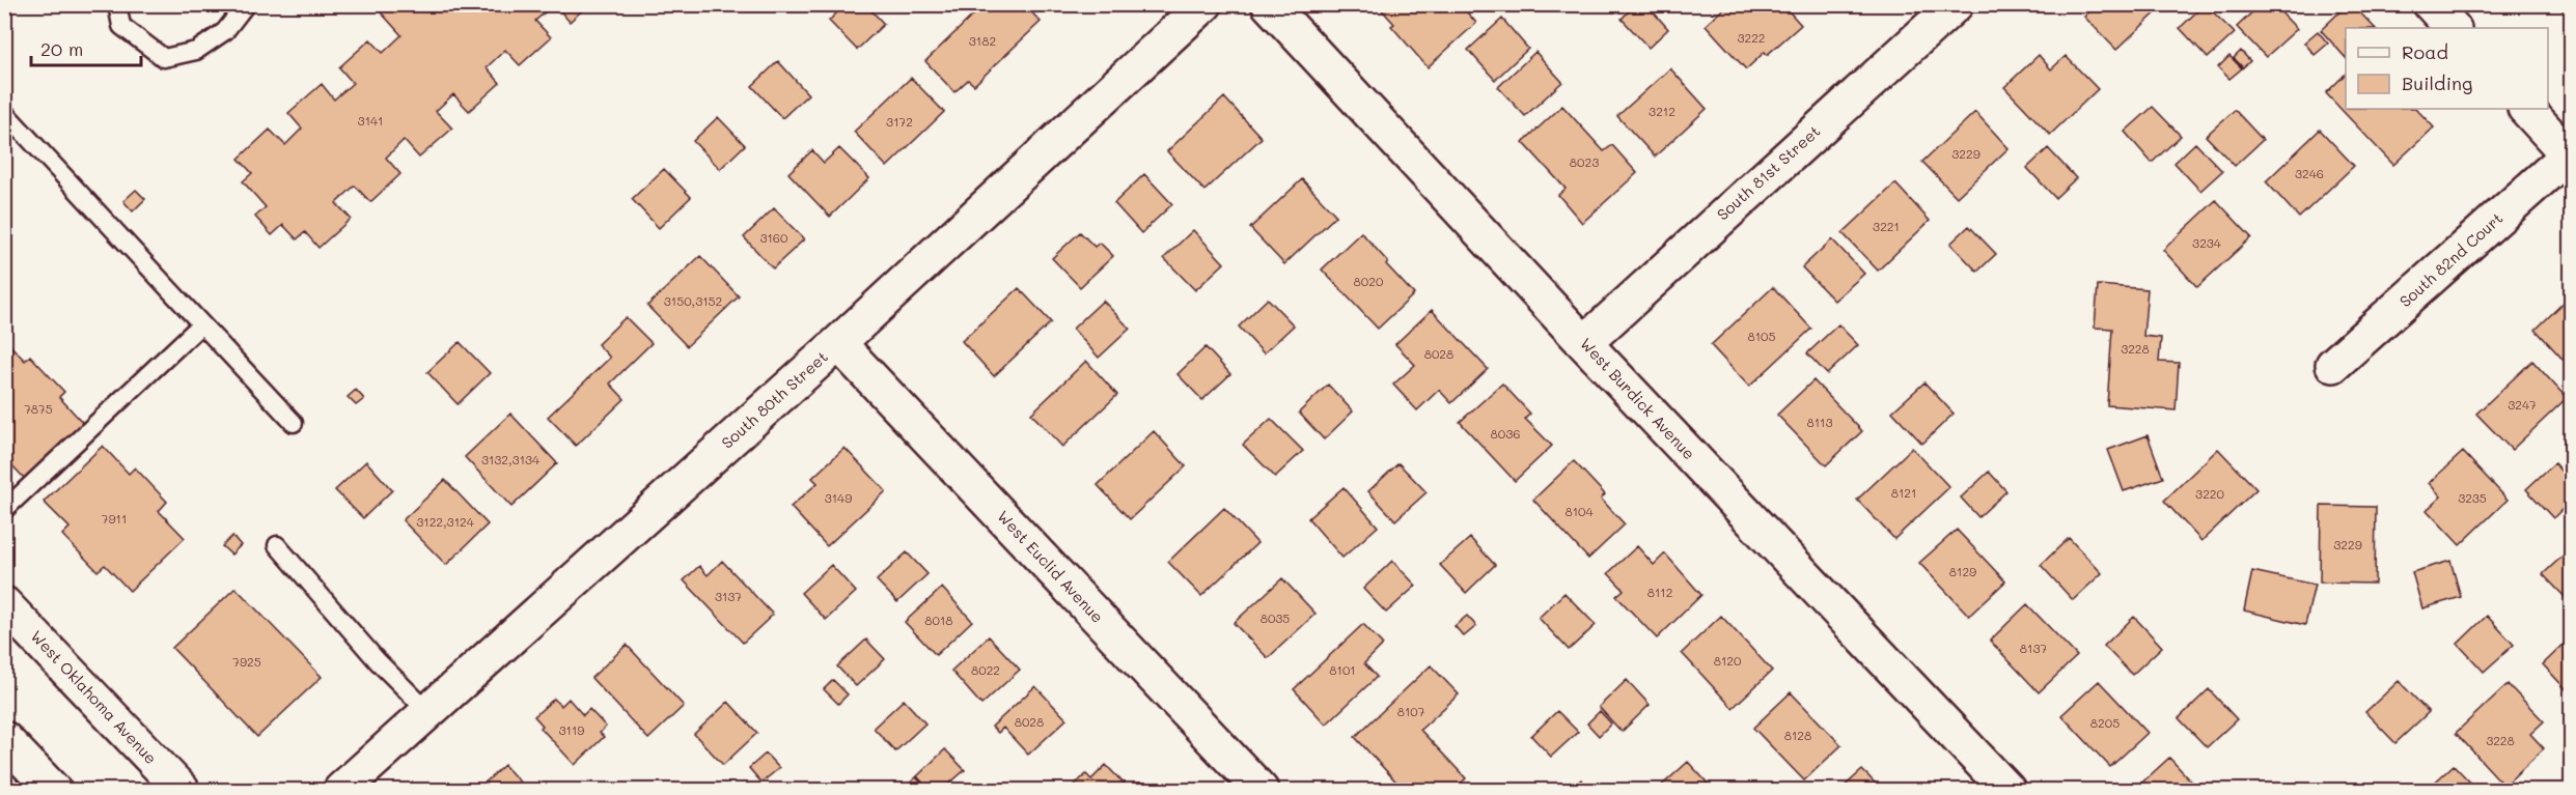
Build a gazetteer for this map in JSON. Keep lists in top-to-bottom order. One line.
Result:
{"streets":{"street":["South 81st Street","South 82nd Court","West Burdick Avenue","South 80th Street","West Euclid Avenue","West Oklahoma Avenue"]},"crossings":[["South 81st Street","West Burdick Avenue"],["South 80th Street","West Euclid Avenue"]],"house_numbers":["3222","3182","3212","3141","3172","3229","8023","3246","3221","3160","3234","8020","3150,3152","8105","3228","8028","3247","7875","8113","8036","3132,3134","8121","3220","3149","3235","8104","7911","3122,3124","3229","8129","8112","3137","8035","8018","8137","8120","7925","8022","8101","8107","8028","8205","3119","8128","3228"],"legend":["Road","Building"],"scale_bar":"20 m"}
